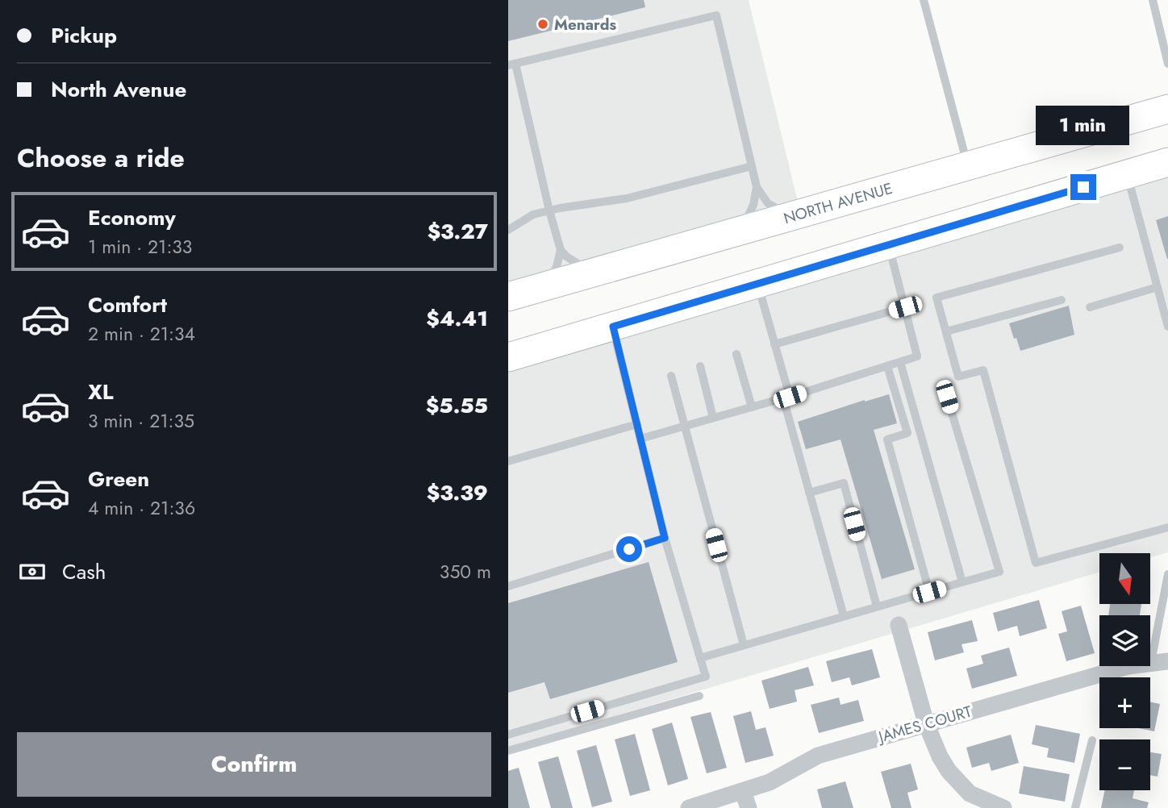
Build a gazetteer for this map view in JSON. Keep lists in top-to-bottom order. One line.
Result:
{"streets":{"main road":["NORTH AVENUE"],"street":["JAMES COURT"]},"places":["Menards"],"north":"bottom","page":{"banner":["Pickup","North Avenue"],"bubble":"1 min","heading":"Choose a ride","list":[{"name":"Economy","note":"1 min · 21:33","value":"$3.27"},{"name":"Comfort","note":"2 min · 21:34","value":"$4.41"},{"name":"XL","note":"3 min · 21:35","value":"$5.55"},{"name":"Green","note":"4 min · 21:36","value":"$3.39"}],"pay":["Cash","350 m"],"map_buttons":["+","−"],"buttons":"Confirm"}}
